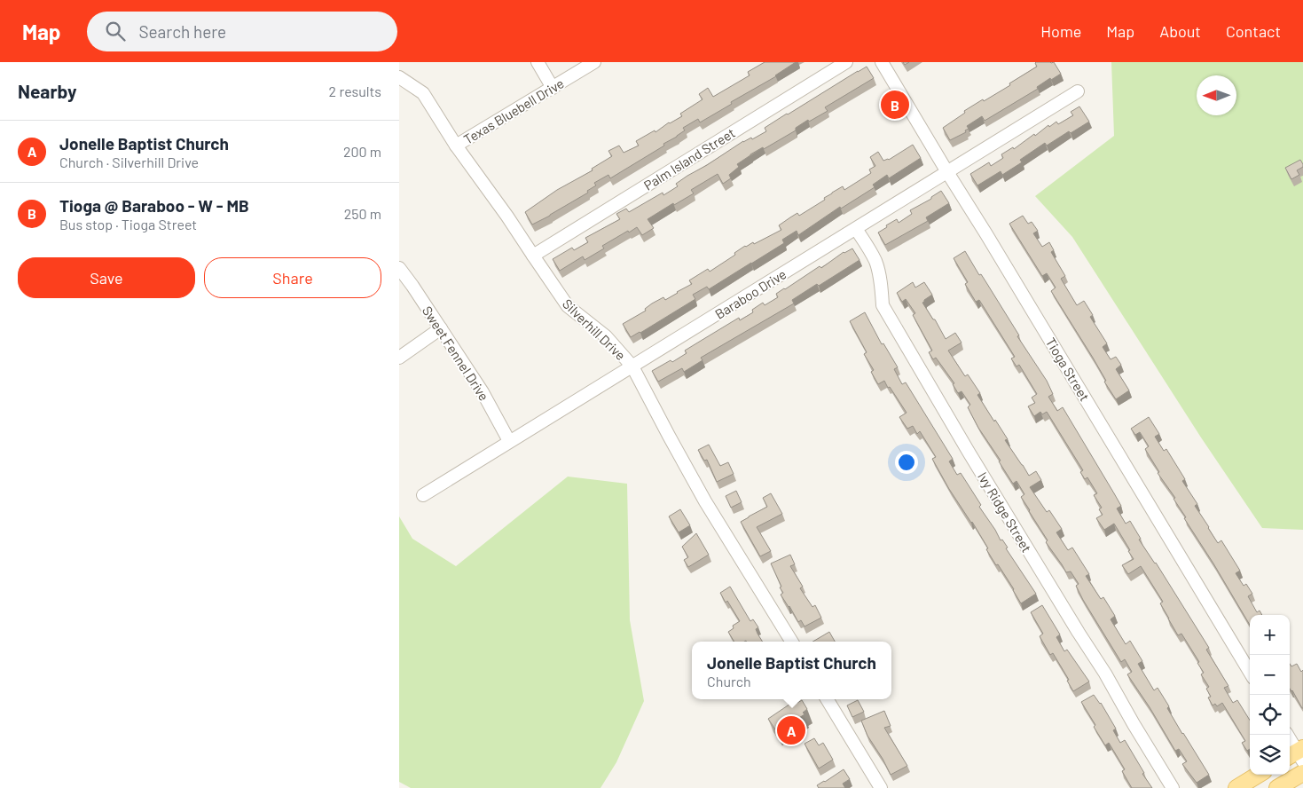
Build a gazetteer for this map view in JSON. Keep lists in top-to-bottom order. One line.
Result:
{"streets":{"street":["Texas Bluebell Drive","Palm Island Street","Baraboo Drive","Silverhill Drive","Sweet Fennel Drive","Tioga Street","Ivy Ridge Street"]},"crossings":[["Texas Bluebell Drive","Silverhill Drive"],["Palm Island Street","Silverhill Drive"],["Baraboo Drive","Silverhill Drive"],["Baraboo Drive","Sweet Fennel Drive"],["Baraboo Drive","Tioga Street"],["Baraboo Drive","Ivy Ridge Street"]],"north":"left","page":{"header":"Map","search":"Search here","nav":["Home","Map","About","Contact"],"heading":["Nearby","2 results"],"pins":["B","A"],"list":[{"mark":"A","name":"Jonelle Baptist Church","note":"Church · Silverhill Drive","value":"200 m"},{"mark":"B","name":"Tioga @ Baraboo - W - MB","note":"Bus stop · Tioga Street","value":"250 m"}],"buttons":["Save","Share"],"map_buttons":["+","−"],"popup":["Jonelle Baptist Church","Church"]}}
